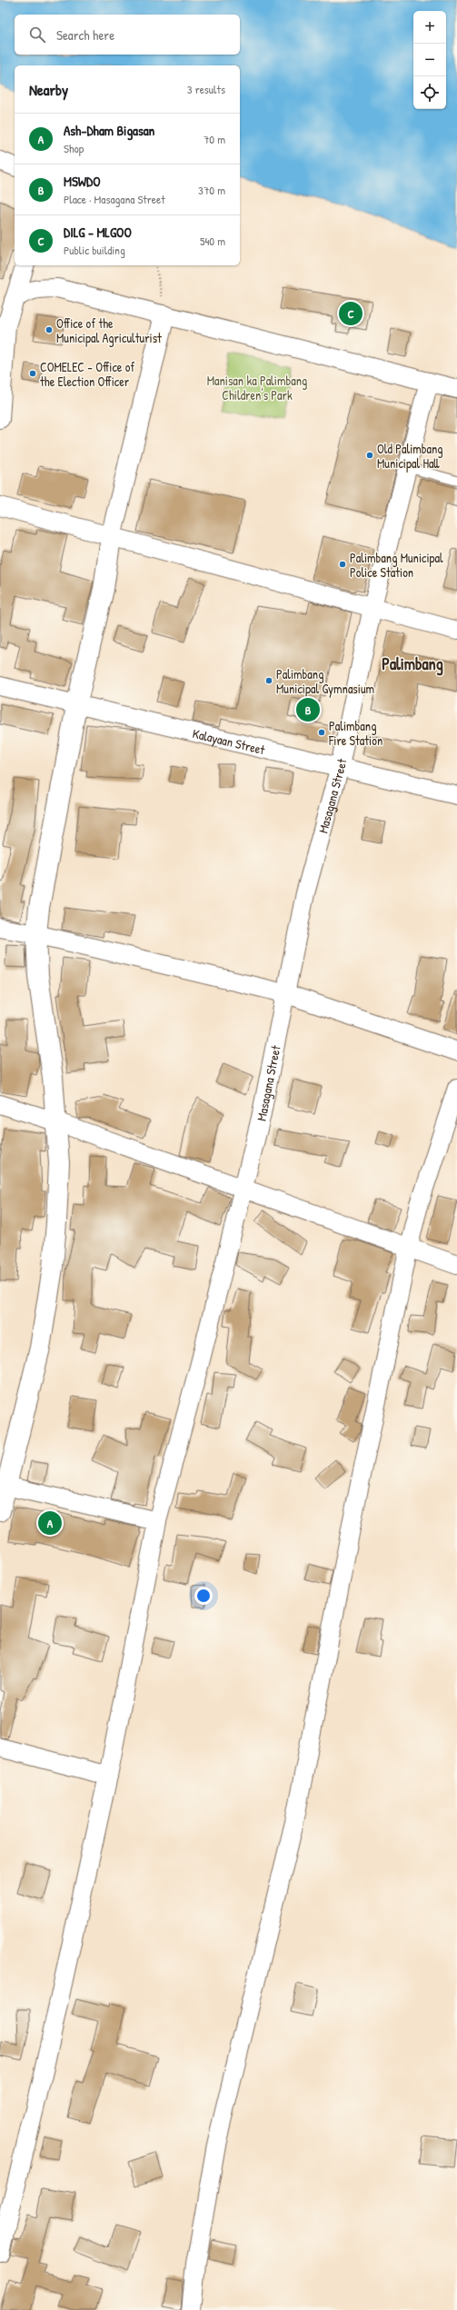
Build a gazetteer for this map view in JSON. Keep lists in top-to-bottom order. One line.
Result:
{"streets":{"street":["Kalayaan Street","Masagana Street"]},"crossings":[["Kalayaan Street","Masagana Street"]],"districts":["Palimbang"],"parks":["Manisan ka Palimbang Children's Park"],"places":["Office of the Municipal Agriculturist","COMELEC - Office of the Election Officer","Old Palimbang Municipal Hall","Palimbang Municipal Police Station","Palimbang Municipal Gymnasium","Palimbang Fire Station"],"page":{"map_buttons":["+","−"],"search":"Search here","heading":["Nearby","3 results"],"list":[{"mark":"A","name":"Ash-Dham Bigasan","note":"Shop","value":"70 m"},{"mark":"B","name":"MSWDO","note":"Place · Masagana Street","value":"370 m"},{"mark":"C","name":"DILG - MLGOO","note":"Public building","value":"540 m"}],"pins":["C","B","A"]}}
